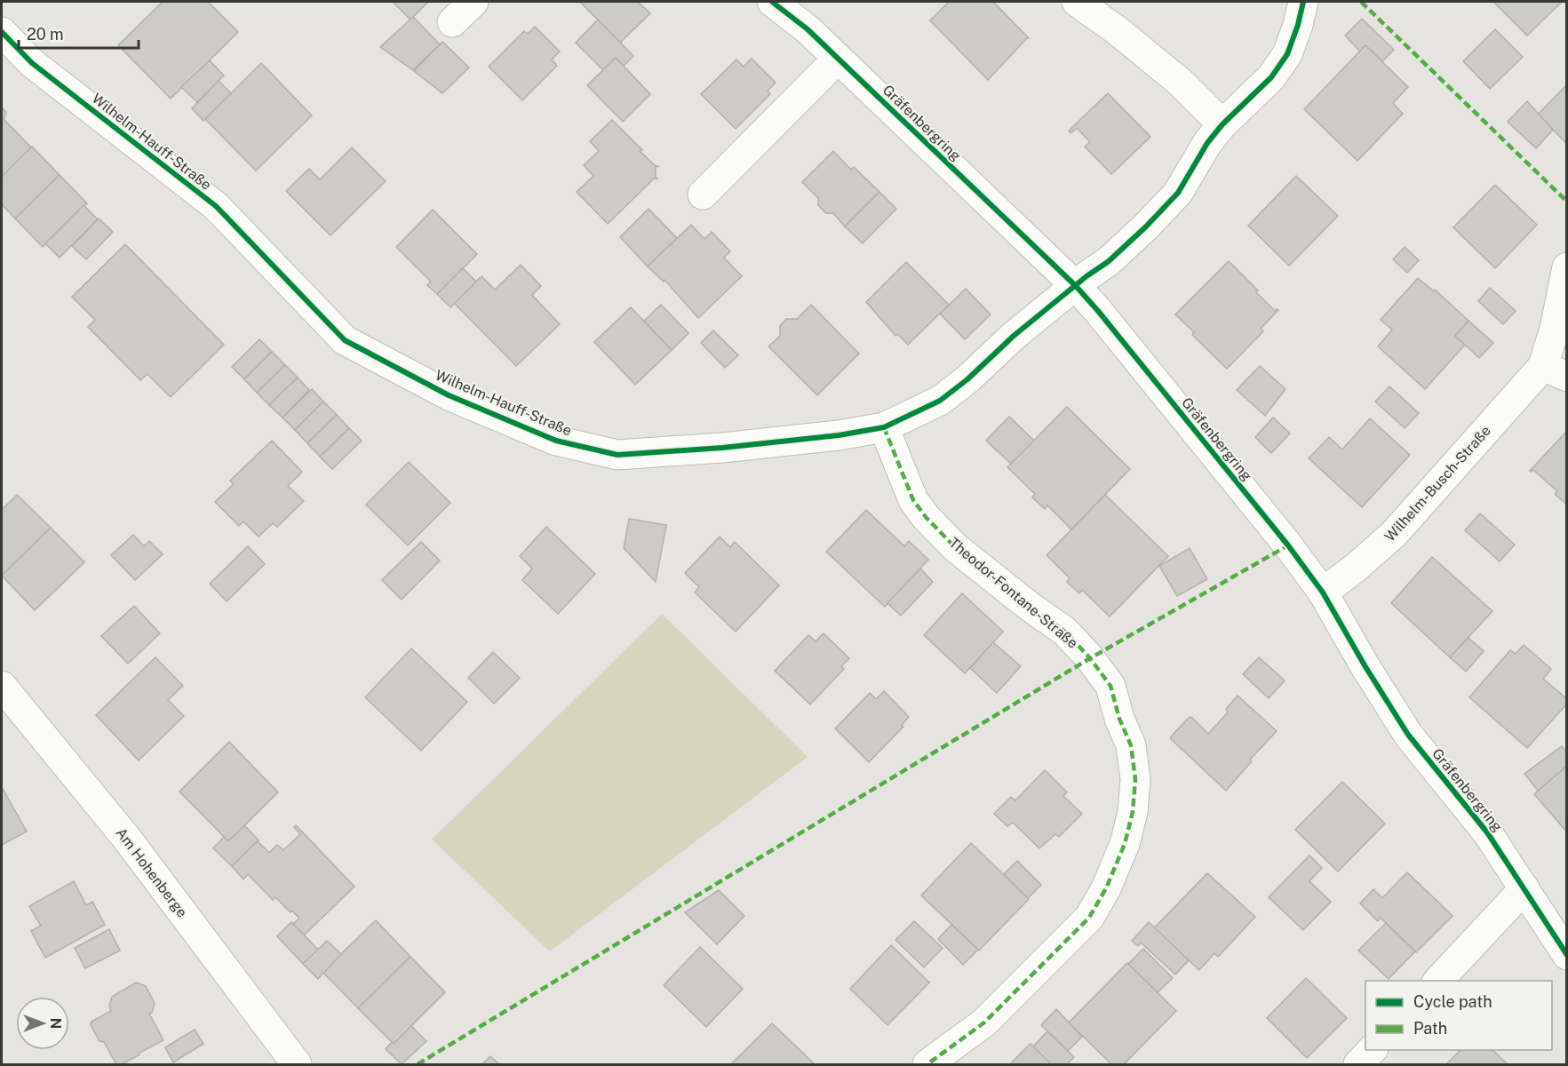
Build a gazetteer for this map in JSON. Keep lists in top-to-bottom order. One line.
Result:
{"streets":{"street":["Gräfenbergring","Wilhelm-Hauff-Straße","Wilhelm-Busch-Straße","Theodor-Fontane-Straße","Am Hohenberge"]},"crossings":[["Gräfenbergring","Wilhelm-Hauff-Straße"],["Gräfenbergring","Wilhelm-Busch-Straße"],["Wilhelm-Hauff-Straße","Theodor-Fontane-Straße"]],"legend":["Cycle path","Path"],"scale_bar":"20 m","north":"right"}
